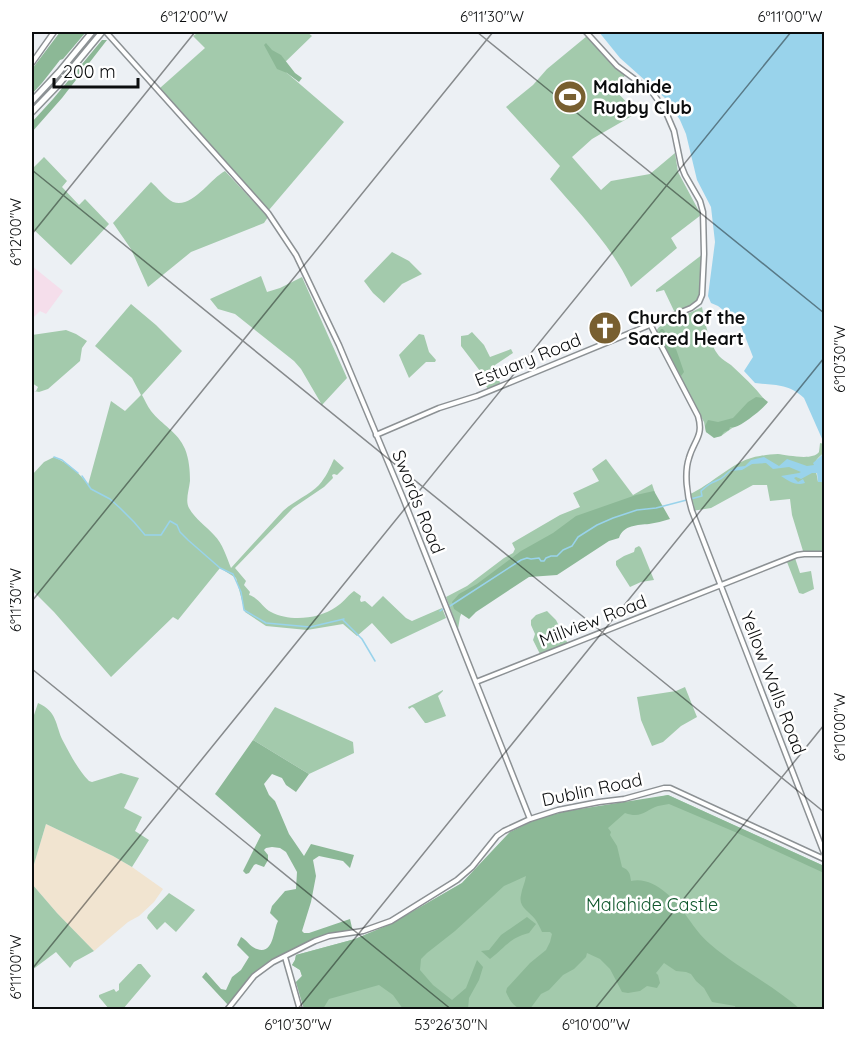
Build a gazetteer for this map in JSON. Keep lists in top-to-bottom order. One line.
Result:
{"streets":{"street":["Estuary Road","Swords Road","Millview Road","Yellow Walls Road","Dublin Road"]},"crossings":[["Estuary Road","Swords Road"],["Estuary Road","Yellow Walls Road"],["Swords Road","Millview Road"],["Swords Road","Dublin Road"],["Millview Road","Yellow Walls Road"],["Yellow Walls Road","Dublin Road"]],"parks":["Malahide Castle"],"places":{"sports":["Malahide Rugby Club"],"church":["Church of the Sacred Heart"]},"scale_bar":"200 m","coordinates":["6°12'00\"W","6°11'30\"W","6°11'00\"W","6°10'30\"W","6°10'00\"W","53°26'30\"N"]}
